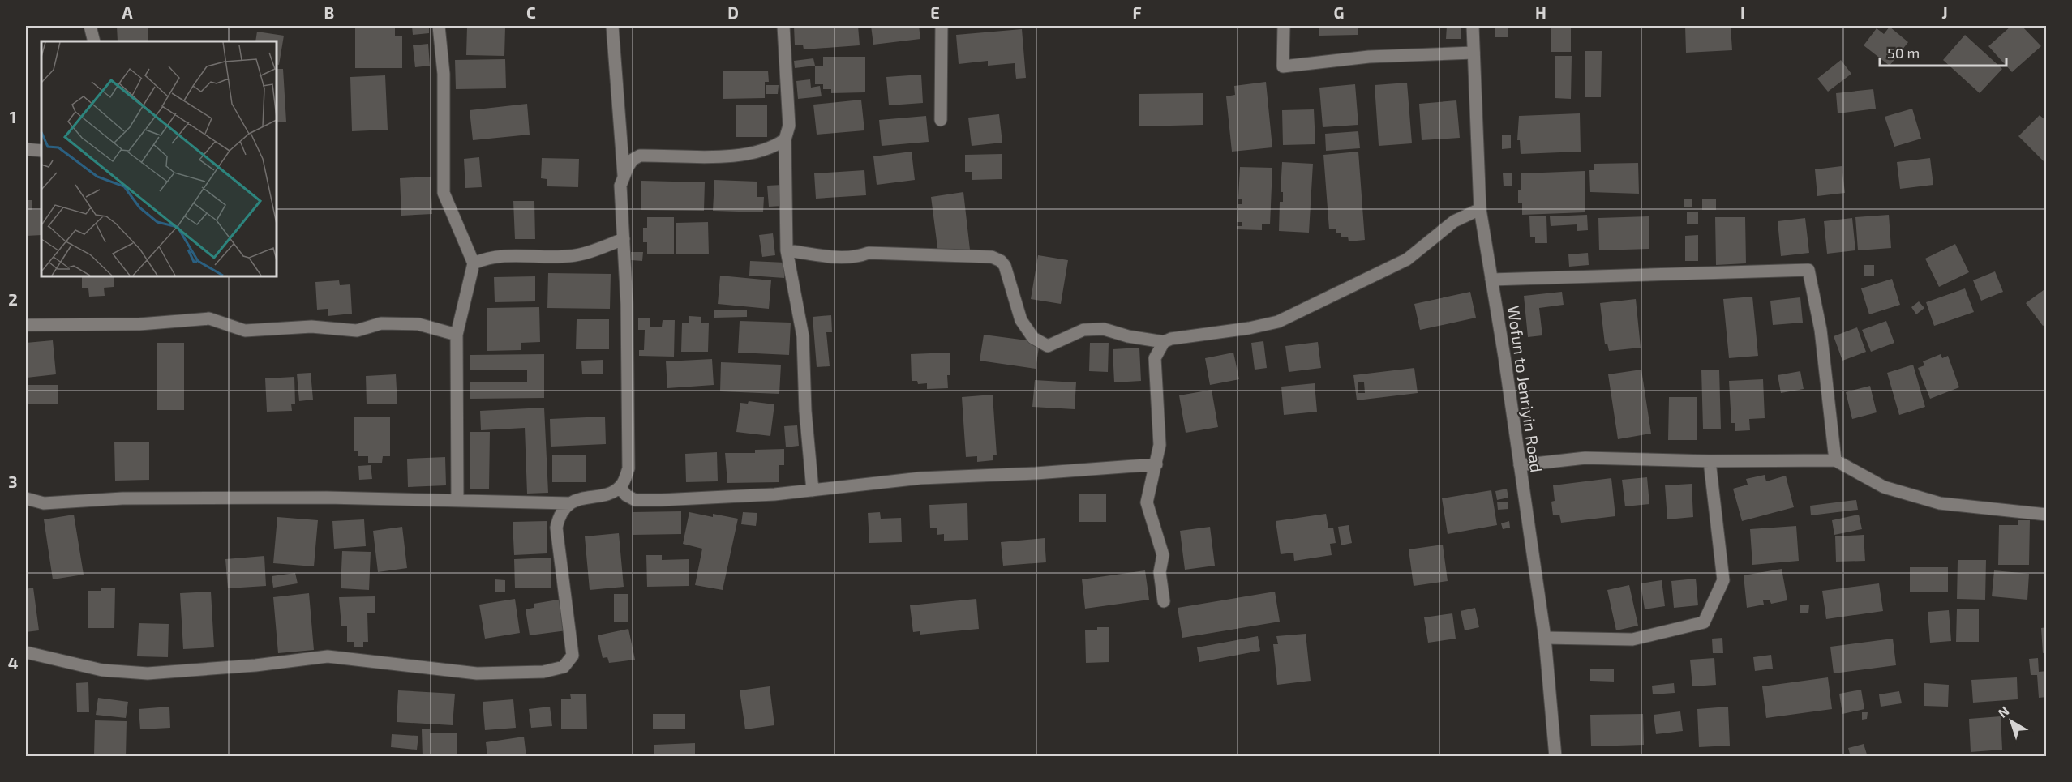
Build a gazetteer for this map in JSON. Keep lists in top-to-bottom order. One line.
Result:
{"streets":{"street":["Wofun to Jenriyin Road"]},"scale_bar":"50 m","north":"top left","grid":{"columns":["A","B","C","D","E","F","G","H","I","J"],"rows":["1","2","3","4"]}}
